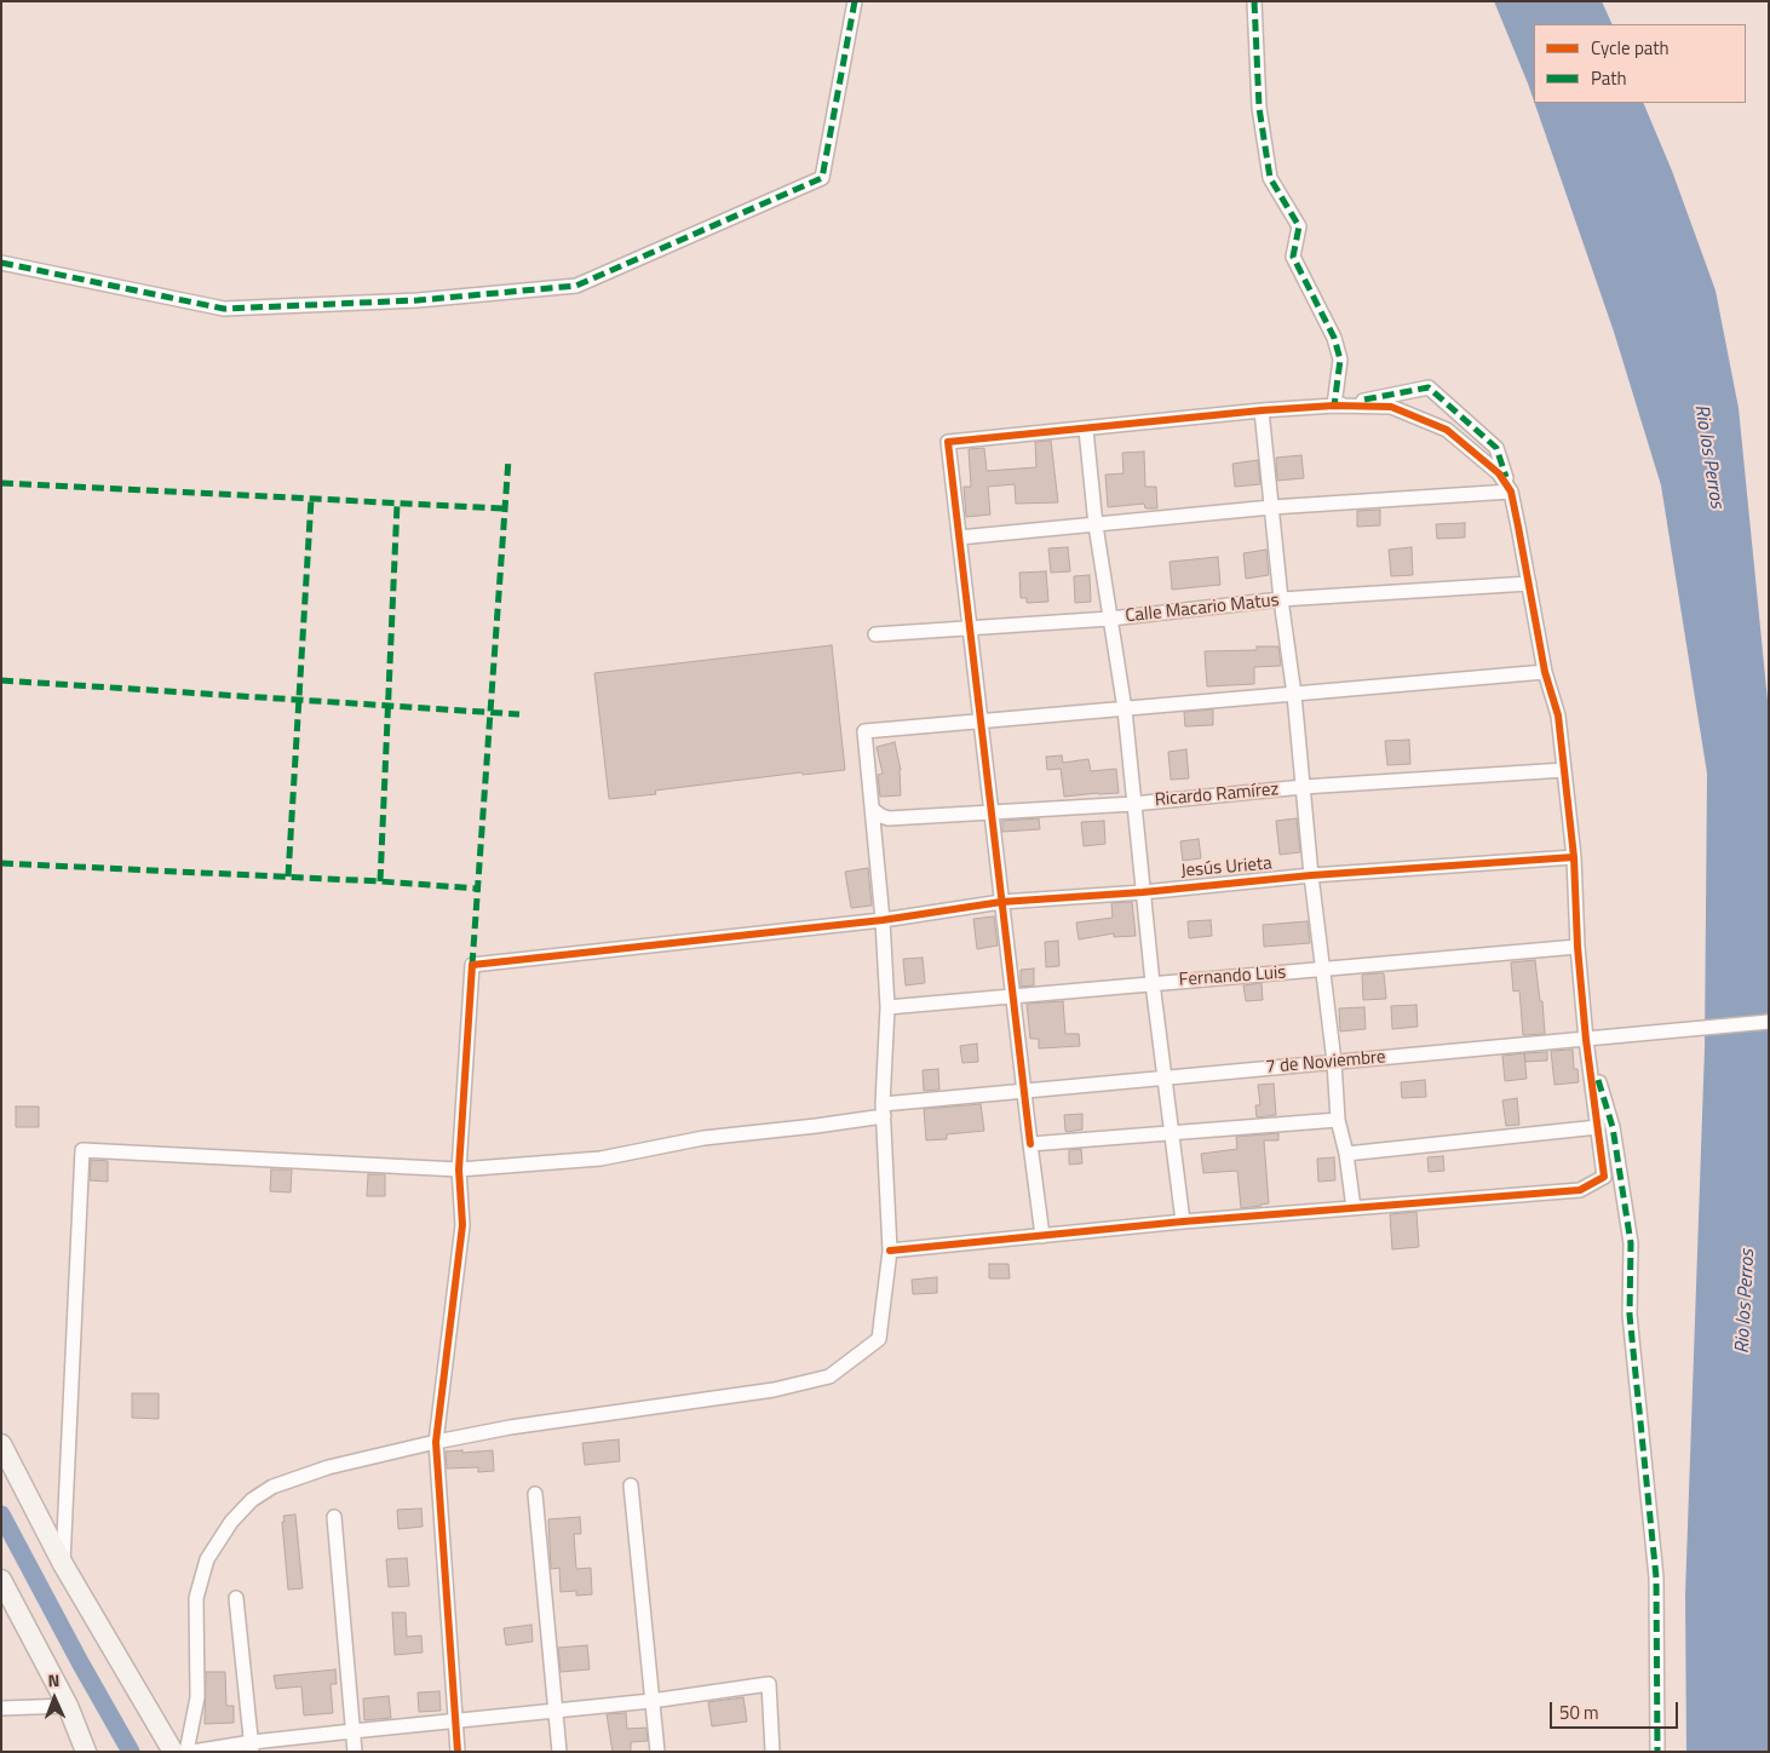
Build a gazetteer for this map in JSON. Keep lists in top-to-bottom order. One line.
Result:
{"streets":{"street":["Calle Macario Matus","Ricardo Ramírez","Jesús Urieta","Fernando Luis","7 de Noviembre"]},"crossings":[["Jesús Urieta","7 de Noviembre"]],"water":["Rio los Perros"],"legend":["Cycle path","Path"],"scale_bar":"50 m","north":"top"}
